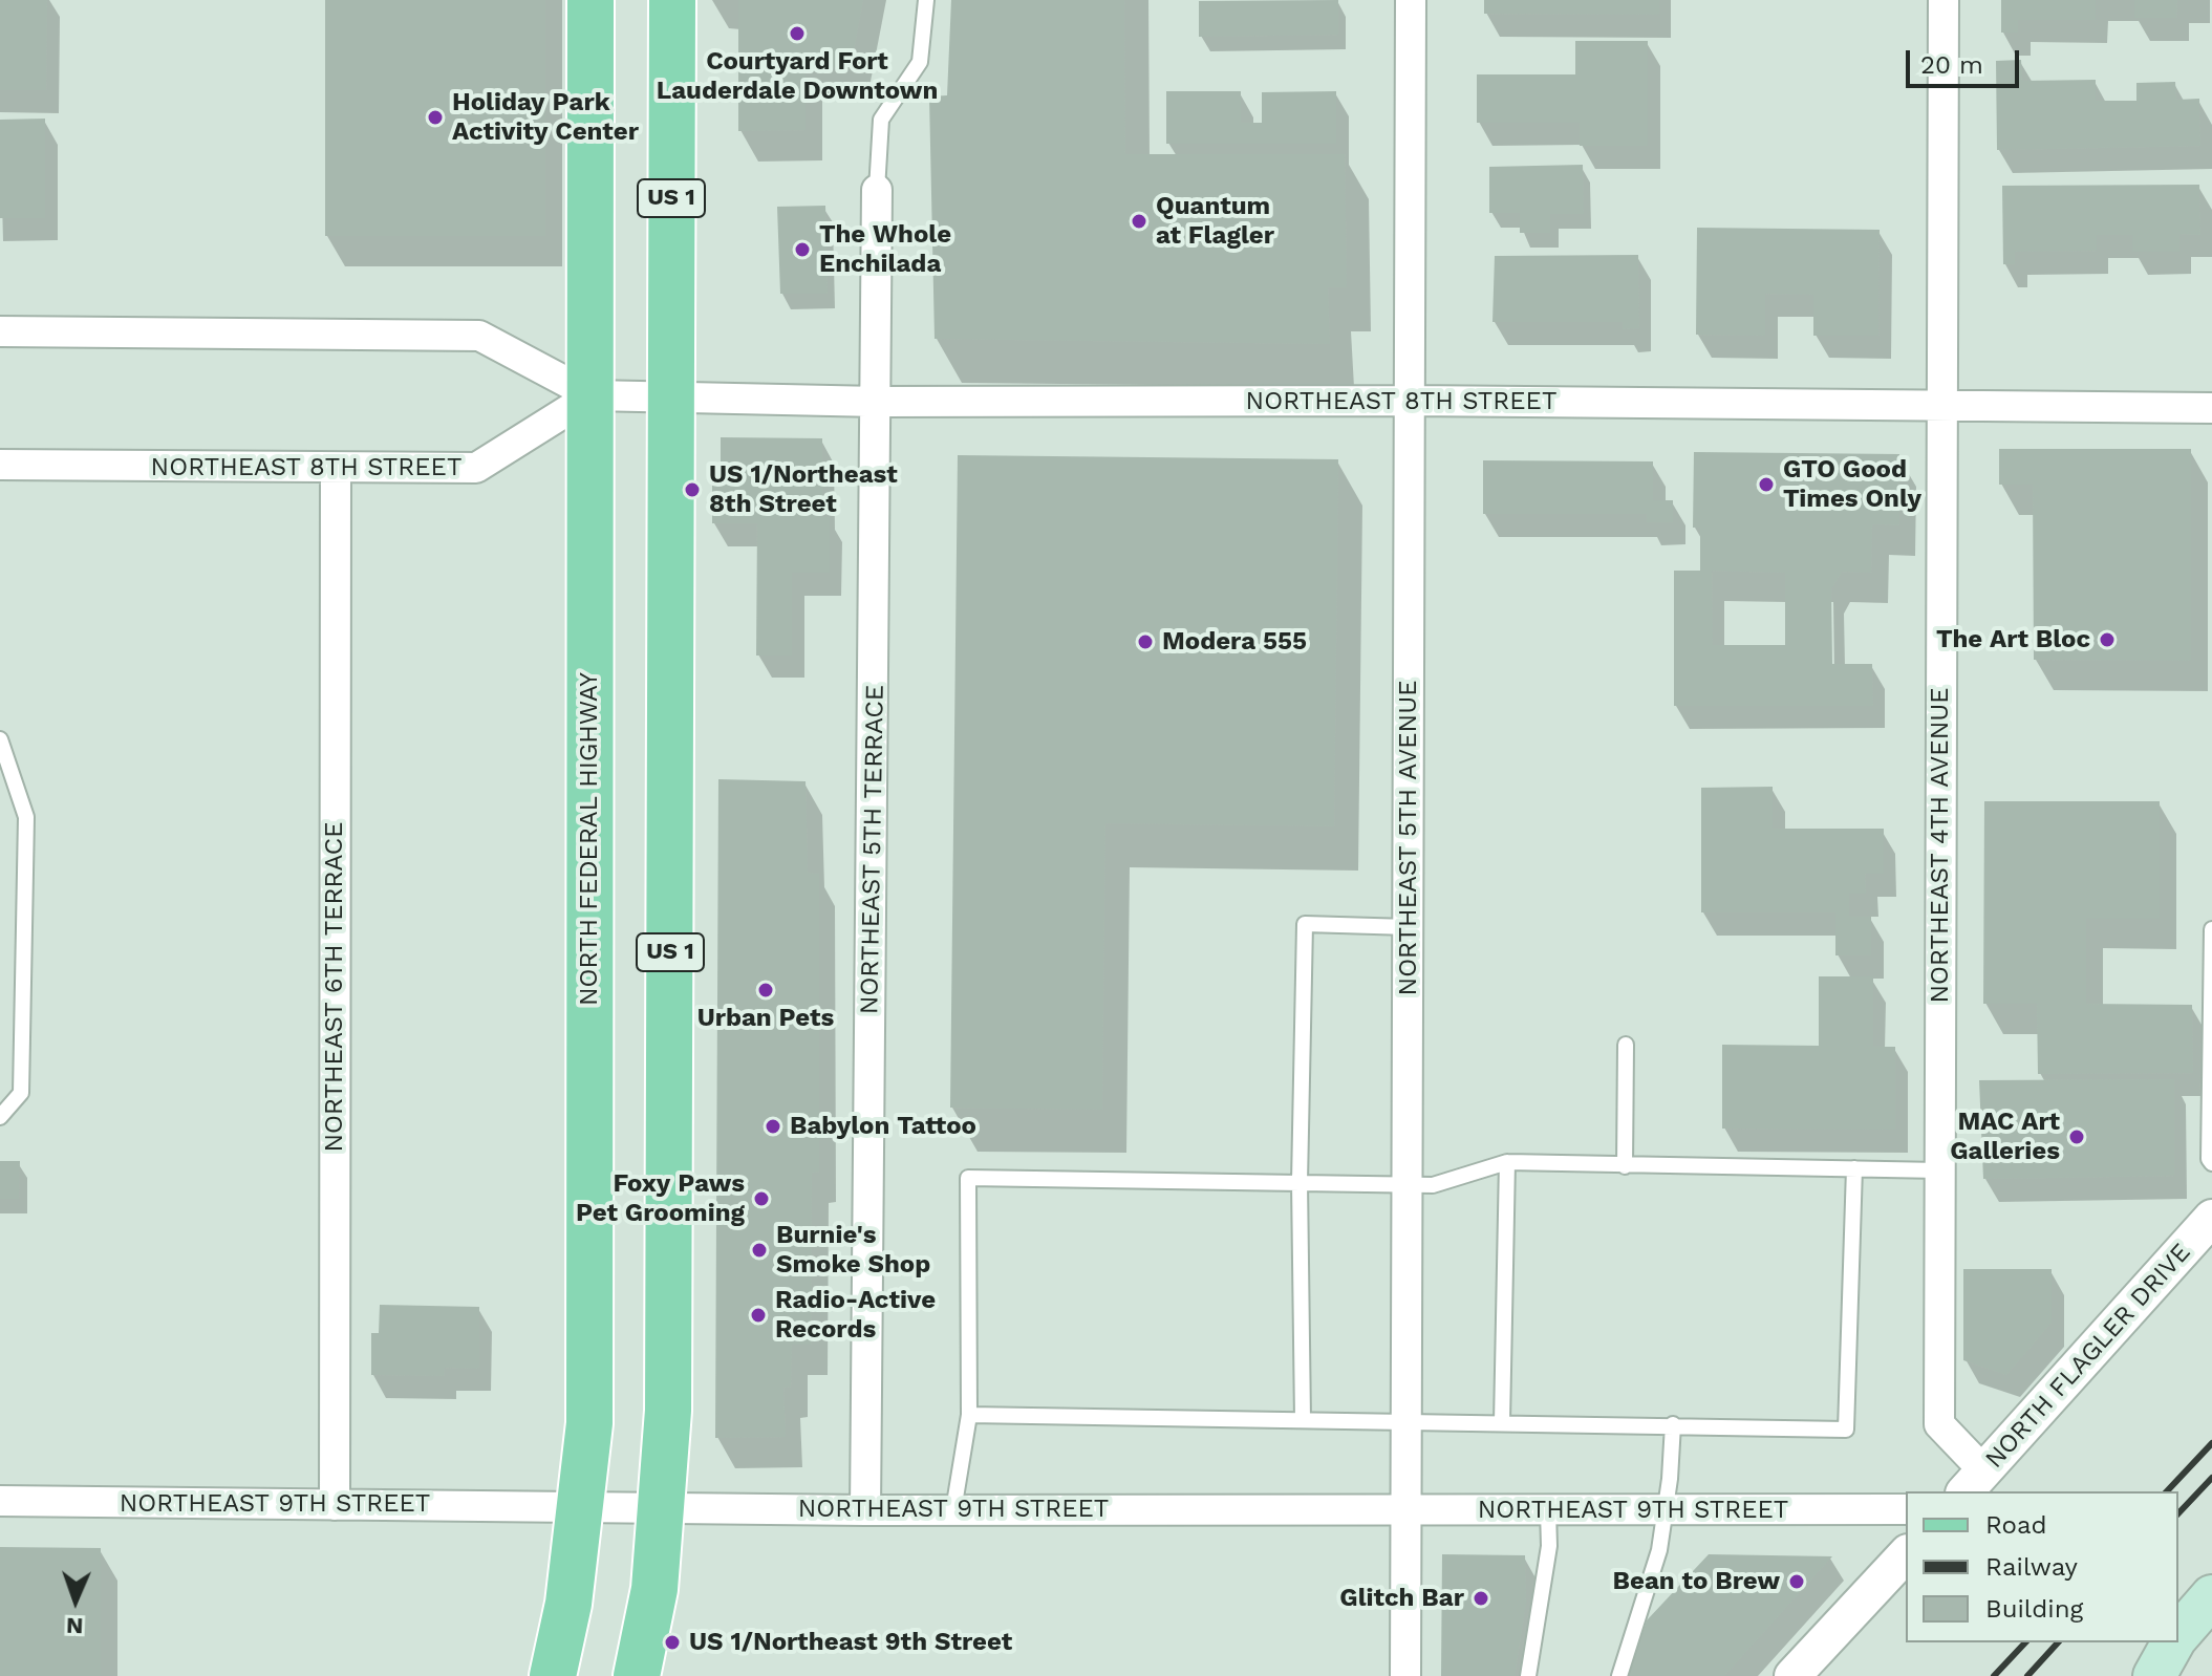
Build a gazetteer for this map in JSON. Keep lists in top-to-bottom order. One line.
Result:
{"streets":{"main road":["US 1","NORTH FEDERAL HIGHWAY"],"street":["NORTHEAST 8TH STREET","NORTHEAST 5TH AVENUE","NORTHEAST 4TH AVENUE","NORTHEAST 5TH TERRACE","NORTHEAST 6TH TERRACE","NORTH FLAGLER DRIVE","NORTHEAST 9TH STREET"]},"crossings":[["US 1","NORTHEAST 8TH STREET"],["US 1","NORTHEAST 9TH STREET"],["NORTHEAST 8TH STREET","NORTHEAST 5TH AVENUE"],["NORTHEAST 8TH STREET","NORTH FEDERAL HIGHWAY"],["NORTHEAST 8TH STREET","NORTHEAST 4TH AVENUE"],["NORTHEAST 8TH STREET","NORTHEAST 5TH TERRACE"],["NORTHEAST 8TH STREET","NORTHEAST 6TH TERRACE"],["NORTHEAST 5TH AVENUE","NORTHEAST 9TH STREET"],["NORTH FEDERAL HIGHWAY","NORTHEAST 9TH STREET"],["NORTHEAST 4TH AVENUE","NORTH FLAGLER DRIVE"],["NORTHEAST 5TH TERRACE","NORTHEAST 9TH STREET"],["NORTHEAST 6TH TERRACE","NORTHEAST 9TH STREET"]],"places":["Courtyard Fort Lauderdale Downtown","Holiday Park Activity Center","Quantum at Flagler","The Whole Enchilada","GTO Good Times Only","US 1/Northeast 8th Street","The Art Bloc","Modera 555","Urban Pets","Babylon Tattoo","MAC Art Galleries","Foxy Paws Pet Grooming","Burnie's Smoke Shop","Radio-Active Records","Bean to Brew","Glitch Bar","US 1/Northeast 9th Street"],"legend":["Road","Railway","Building"],"scale_bar":"20 m","north":"bottom"}
